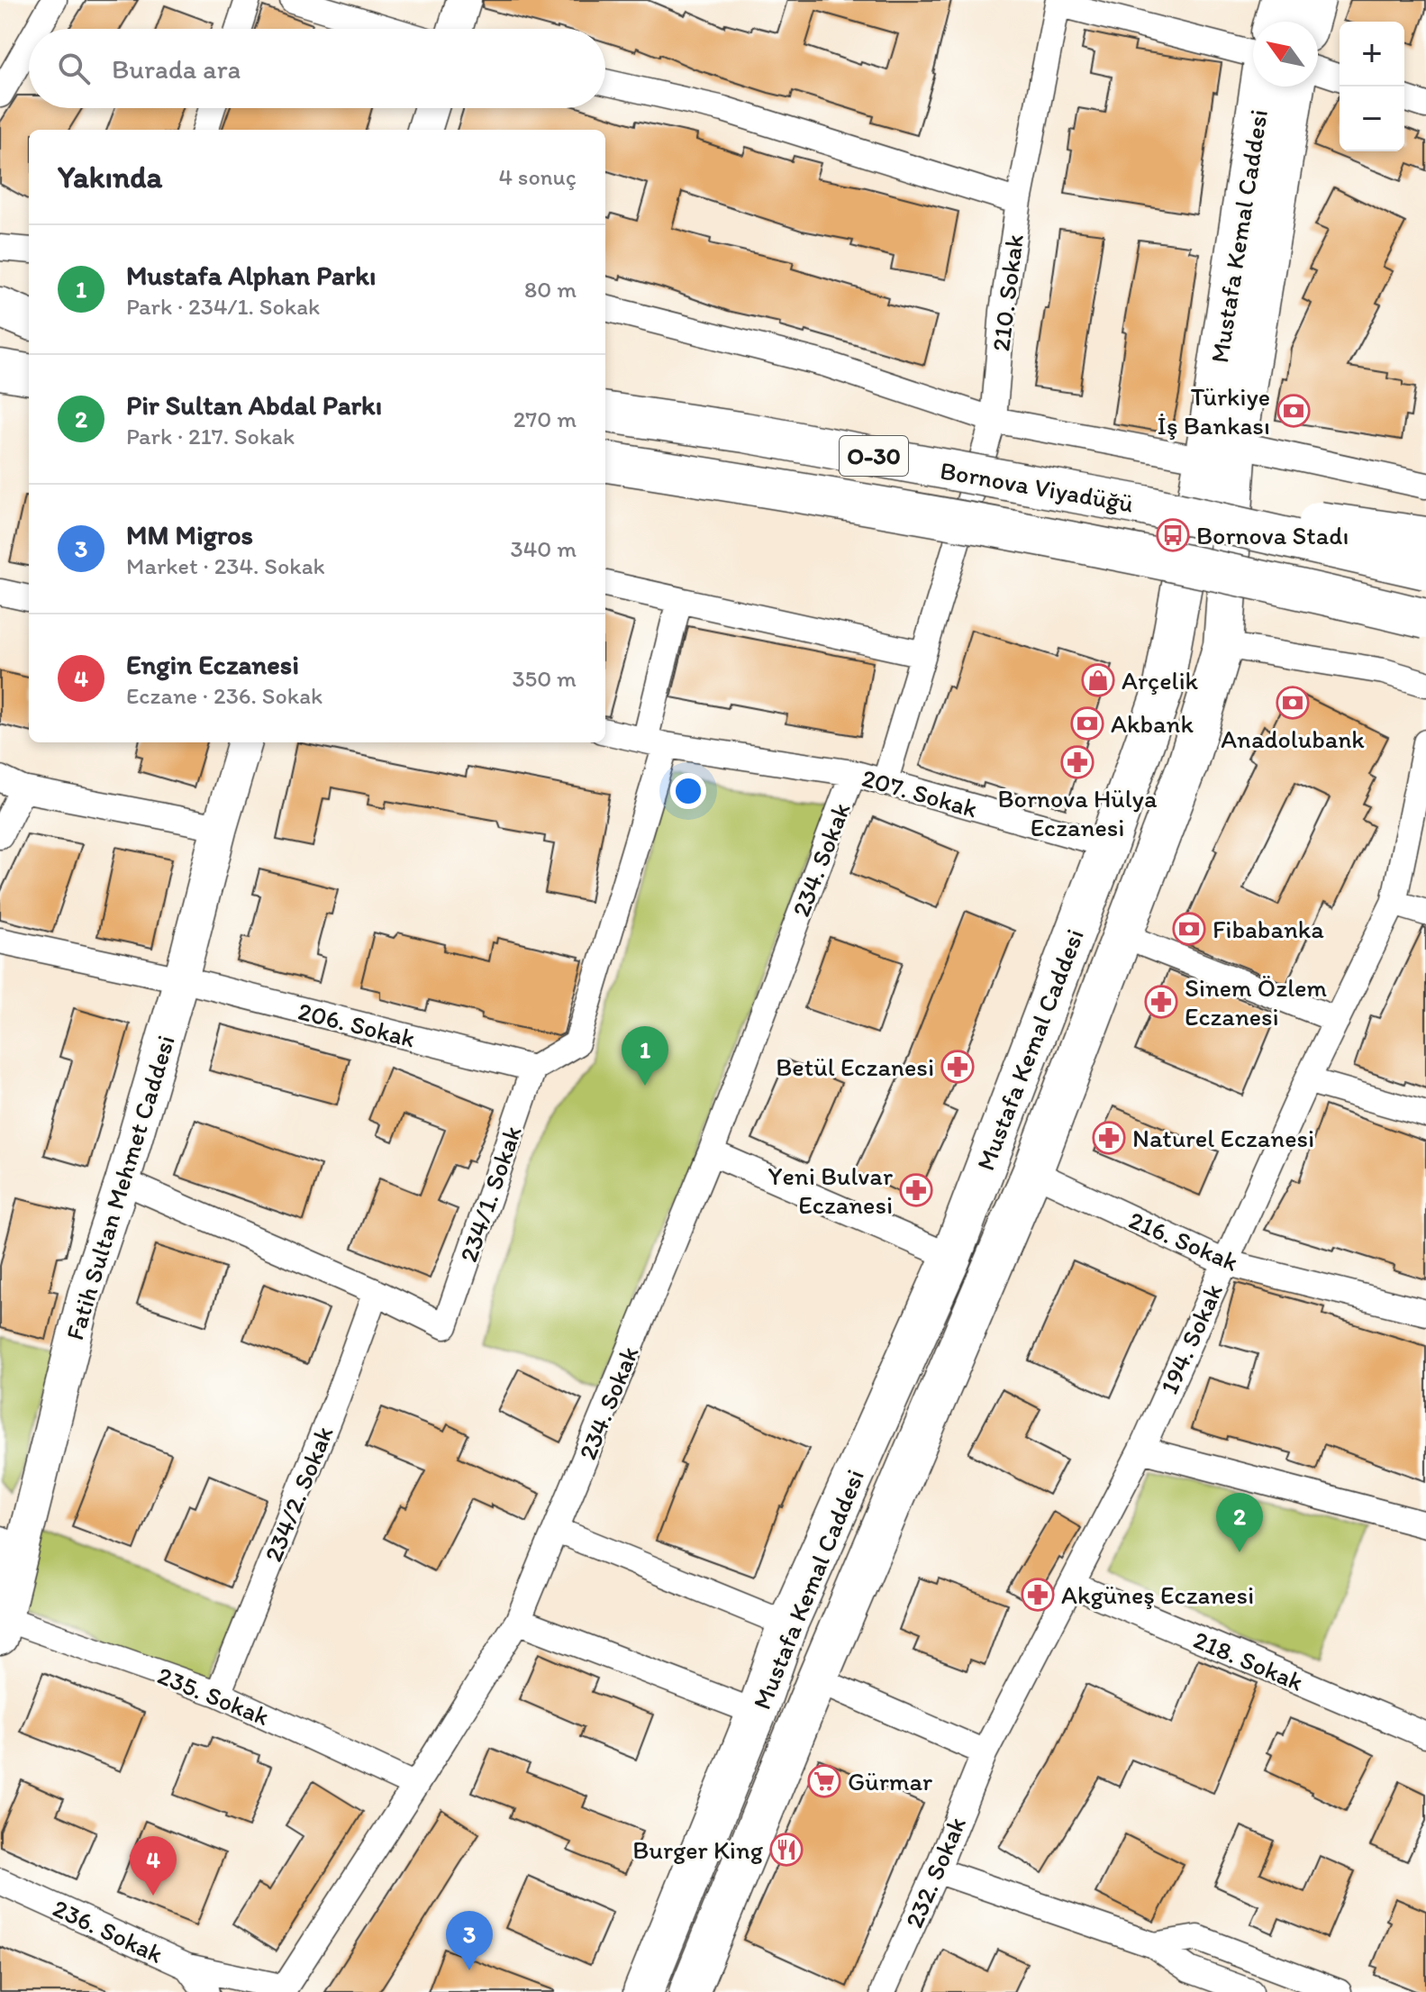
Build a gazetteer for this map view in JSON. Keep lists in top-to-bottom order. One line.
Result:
{"streets":{"main road":["Mustafa Kemal Caddesi","O-30","Bornova Viyadüğü","Fatih Sultan Mehmet Caddesi"],"street":["210. Sokak","207. Sokak","234. Sokak","206. Sokak","234/1. Sokak","216. Sokak","194. Sokak","234/2. Sokak","218. Sokak","235. Sokak","232. Sokak","236. Sokak"]},"crossings":[["Mustafa Kemal Caddesi","207. Sokak"],["Mustafa Kemal Caddesi","216. Sokak"],["210. Sokak","207. Sokak"],["207. Sokak","234. Sokak"],["234. Sokak","235. Sokak"],["206. Sokak","Fatih Sultan Mehmet Caddesi"],["206. Sokak","234/1. Sokak"],["Fatih Sultan Mehmet Caddesi","234/1. Sokak"],["Fatih Sultan Mehmet Caddesi","235. Sokak"],["234/1. Sokak","234/2. Sokak"],["216. Sokak","194. Sokak"],["194. Sokak","218. Sokak"],["194. Sokak","232. Sokak"],["234/2. Sokak","235. Sokak"]],"places":{"bank":["Türkiye İş Bankası","Anadolubank","Akbank","Fibabanka"],"bus stop":["Bornova Stadı"],"shop":["Arçelik"],"pharmacy":["Bornova Hülya Eczanesi","Sinem Özlem Eczanesi","Betül Eczanesi","Naturel Eczanesi","Yeni Bulvar Eczanesi","Akgüneş Eczanesi"],"supermarket":["Gürmar"],"restaurant":["Burger King"]},"north":"top left","page":{"map_buttons":["+","−"],"search":"Burada ara","heading":["Yakında","4 sonuç"],"list":[{"mark":"1","name":"Mustafa Alphan Parkı","note":"Park · 234/1. Sokak","value":"80 m"},{"mark":"2","name":"Pir Sultan Abdal Parkı","note":"Park · 217. Sokak","value":"270 m"},{"mark":"3","name":"MM Migros","note":"Market · 234. Sokak","value":"340 m"},{"mark":"4","name":"Engin Eczanesi","note":"Eczane · 236. Sokak","value":"350 m"}],"pins":["1","2","4","3"]}}
